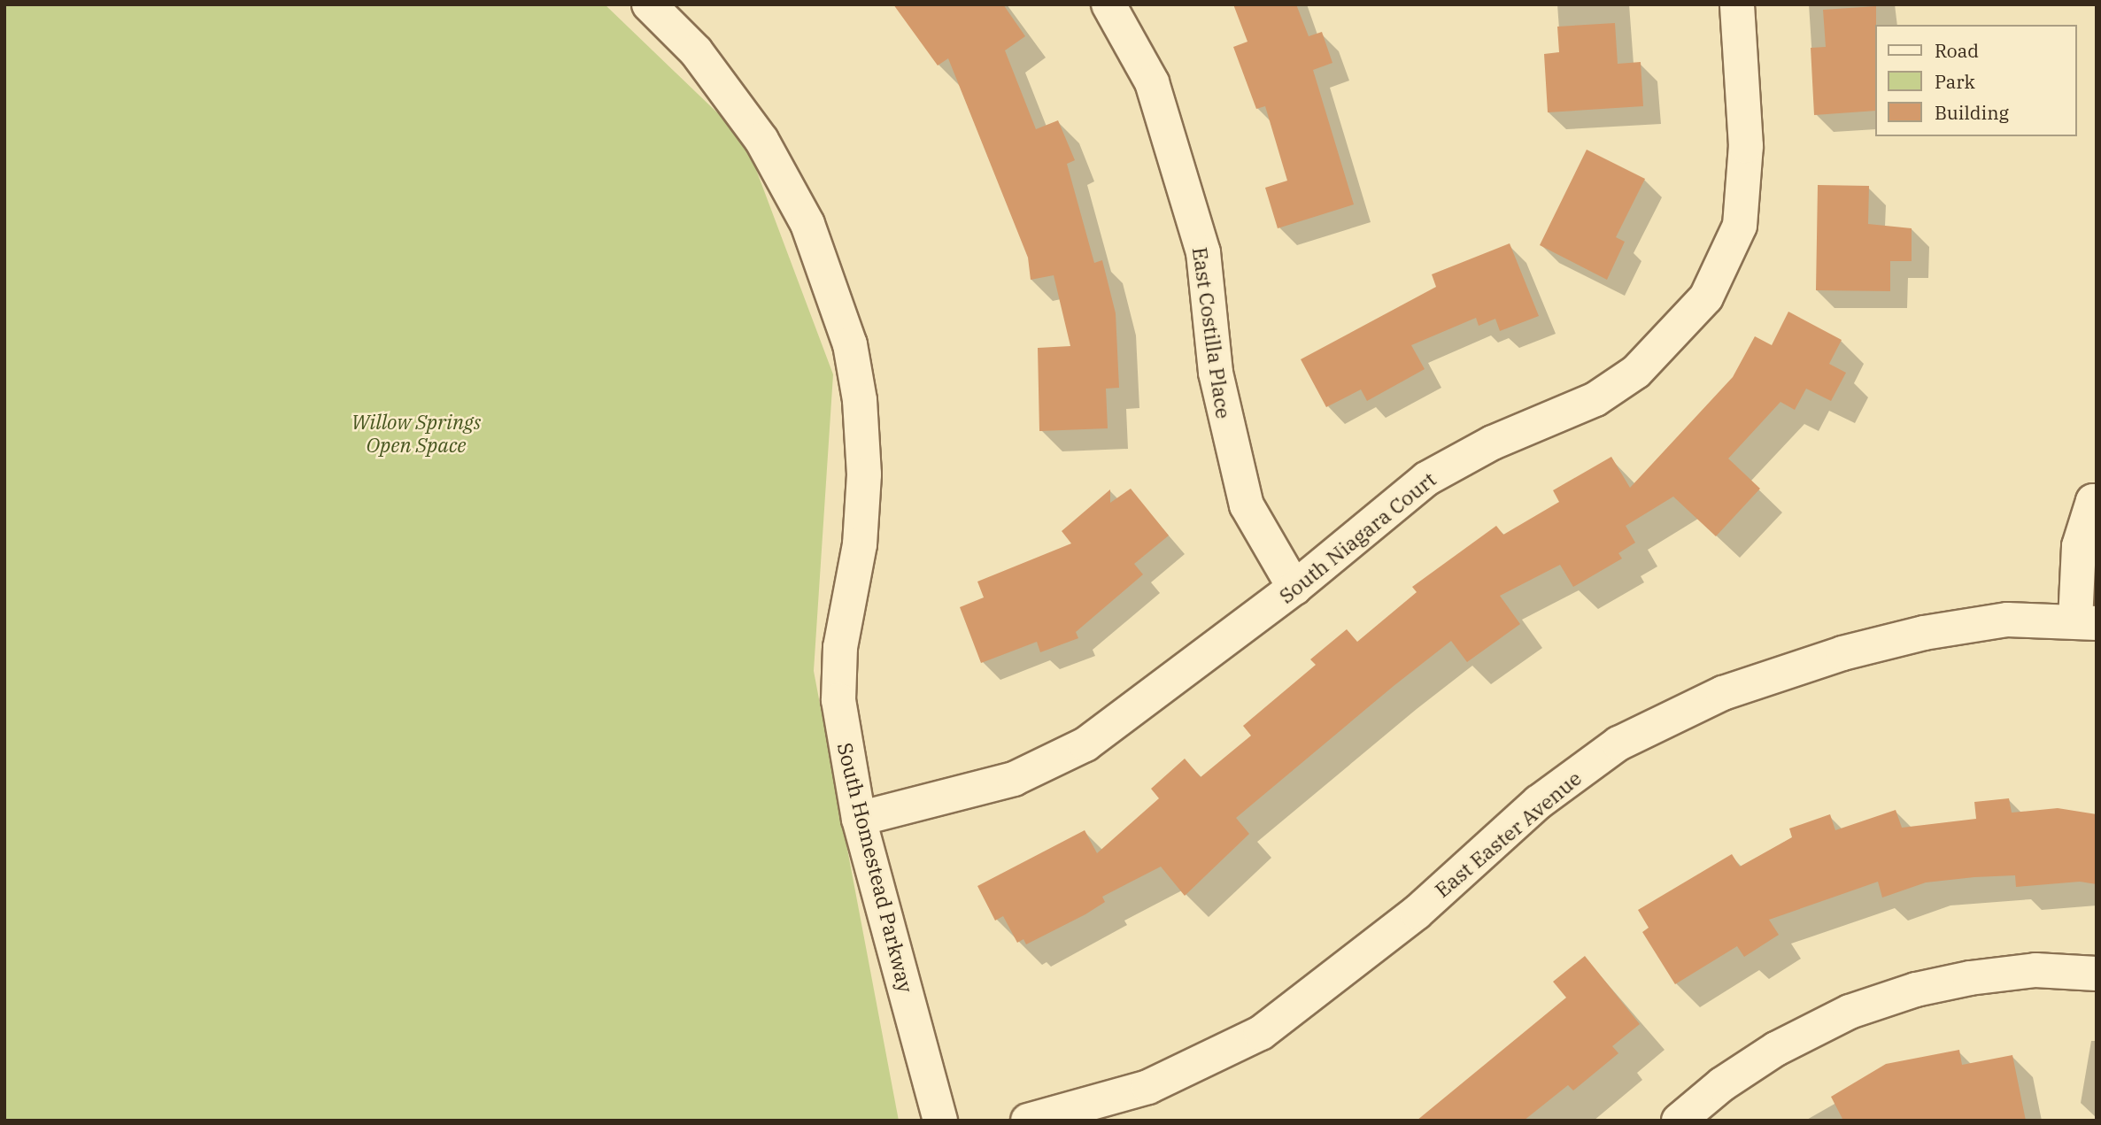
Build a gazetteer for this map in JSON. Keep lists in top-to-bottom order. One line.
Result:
{"streets":{"street":["East Costilla Place","South Niagara Court","East Easter Avenue","South Homestead Parkway"]},"crossings":[["East Costilla Place","South Niagara Court"],["South Niagara Court","South Homestead Parkway"]],"parks":["Willow Springs Open Space"],"legend":["Road","Park","Building"]}
